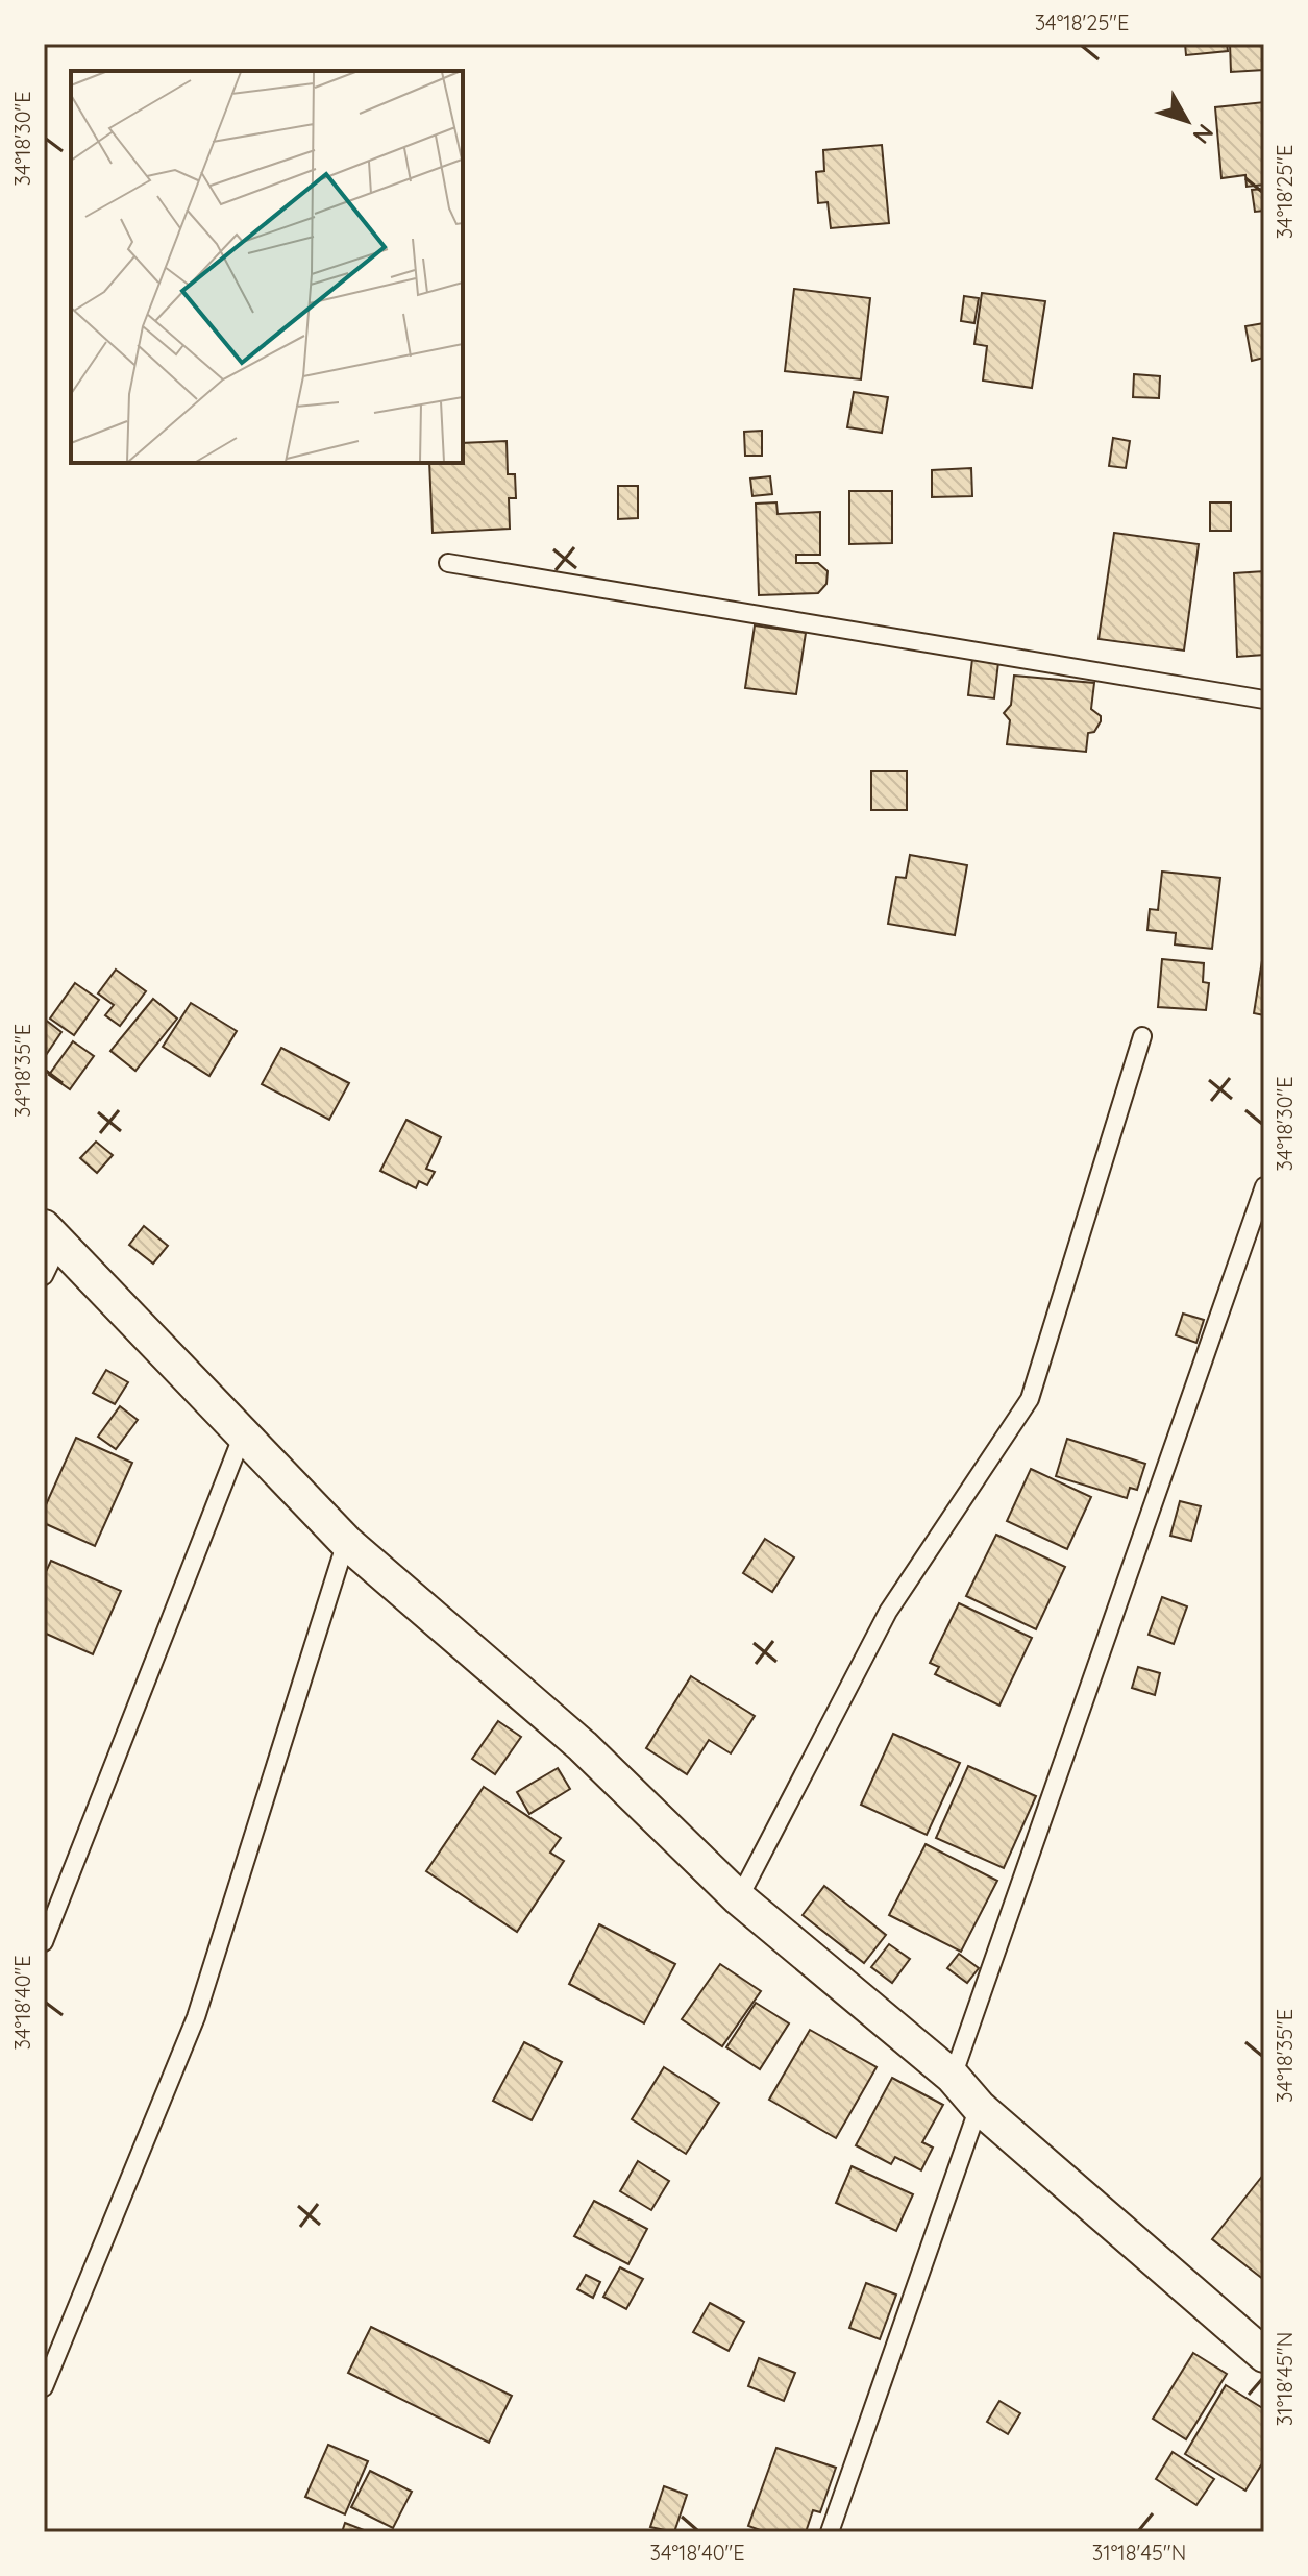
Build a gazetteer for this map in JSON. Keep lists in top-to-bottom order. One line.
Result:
{"north":"bottom right","coordinates":["34°18'25\"E","34°18'30\"E","34°18'35\"E","34°18'40\"E","31°18'45\"N"]}
